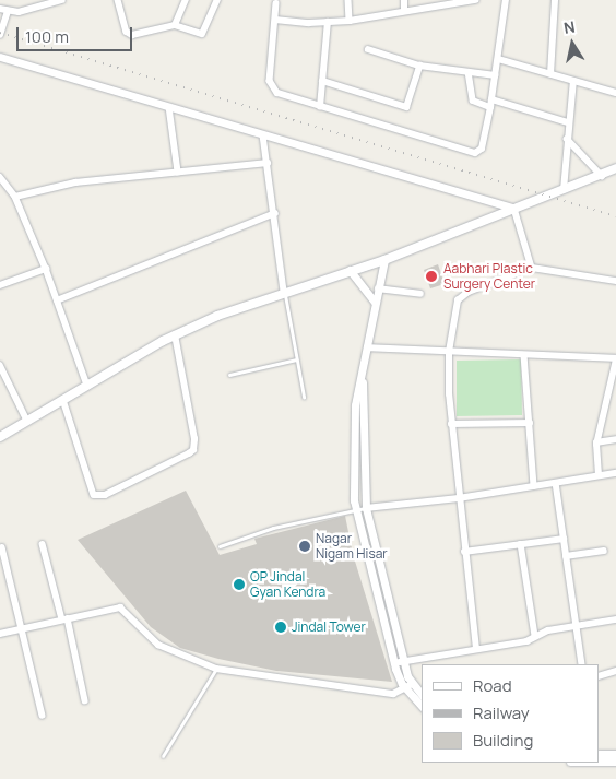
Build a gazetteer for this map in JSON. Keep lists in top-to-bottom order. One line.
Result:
{"places":["Aabhari Plastic Surgery Center","Nagar Nigam Hisar","OP Jindal Gyan Kendra","Jindal Tower"],"legend":["Road","Railway","Building"],"scale_bar":"100 m","north":"top"}
